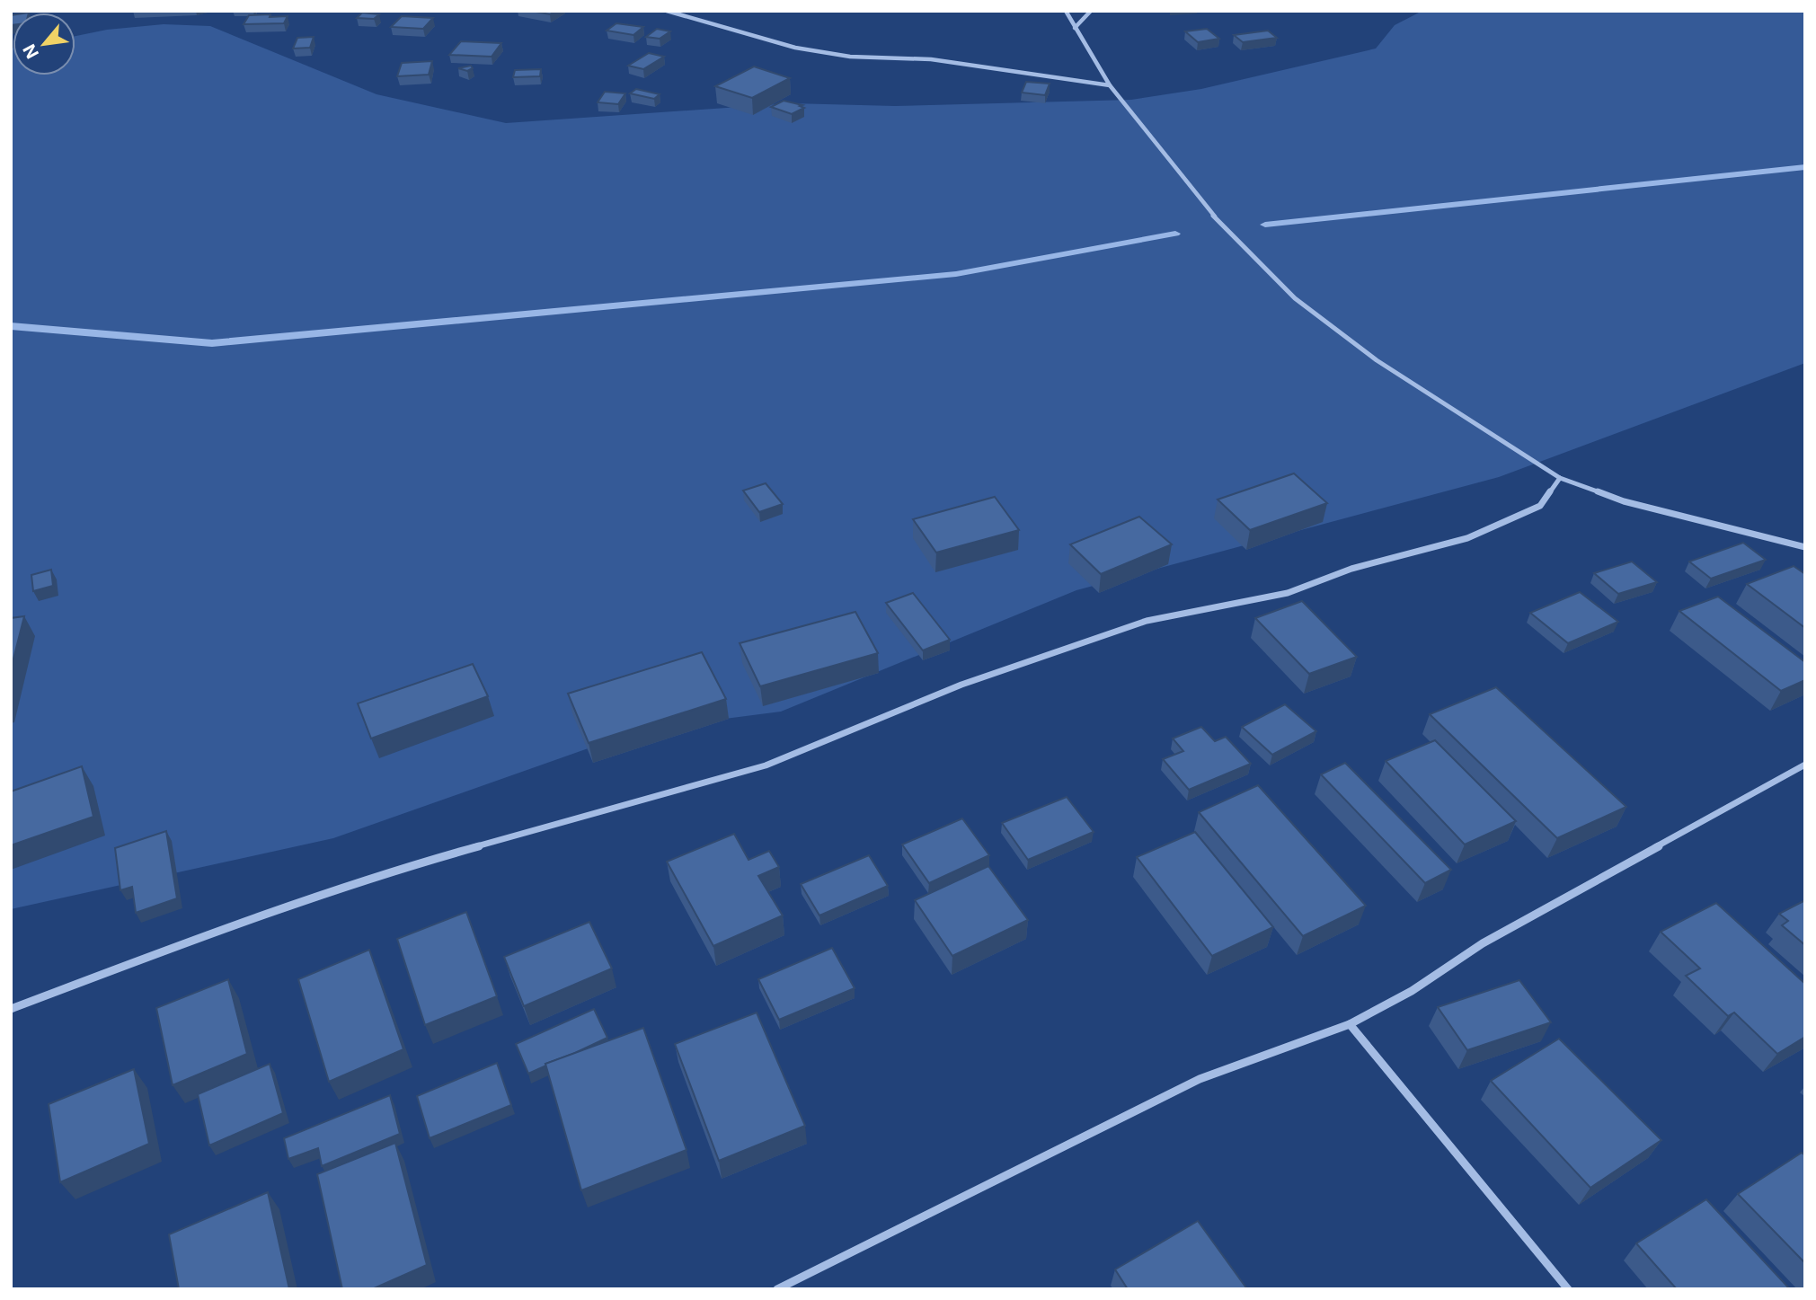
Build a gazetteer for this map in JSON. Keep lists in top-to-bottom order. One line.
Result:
{"north":"bottom left"}
